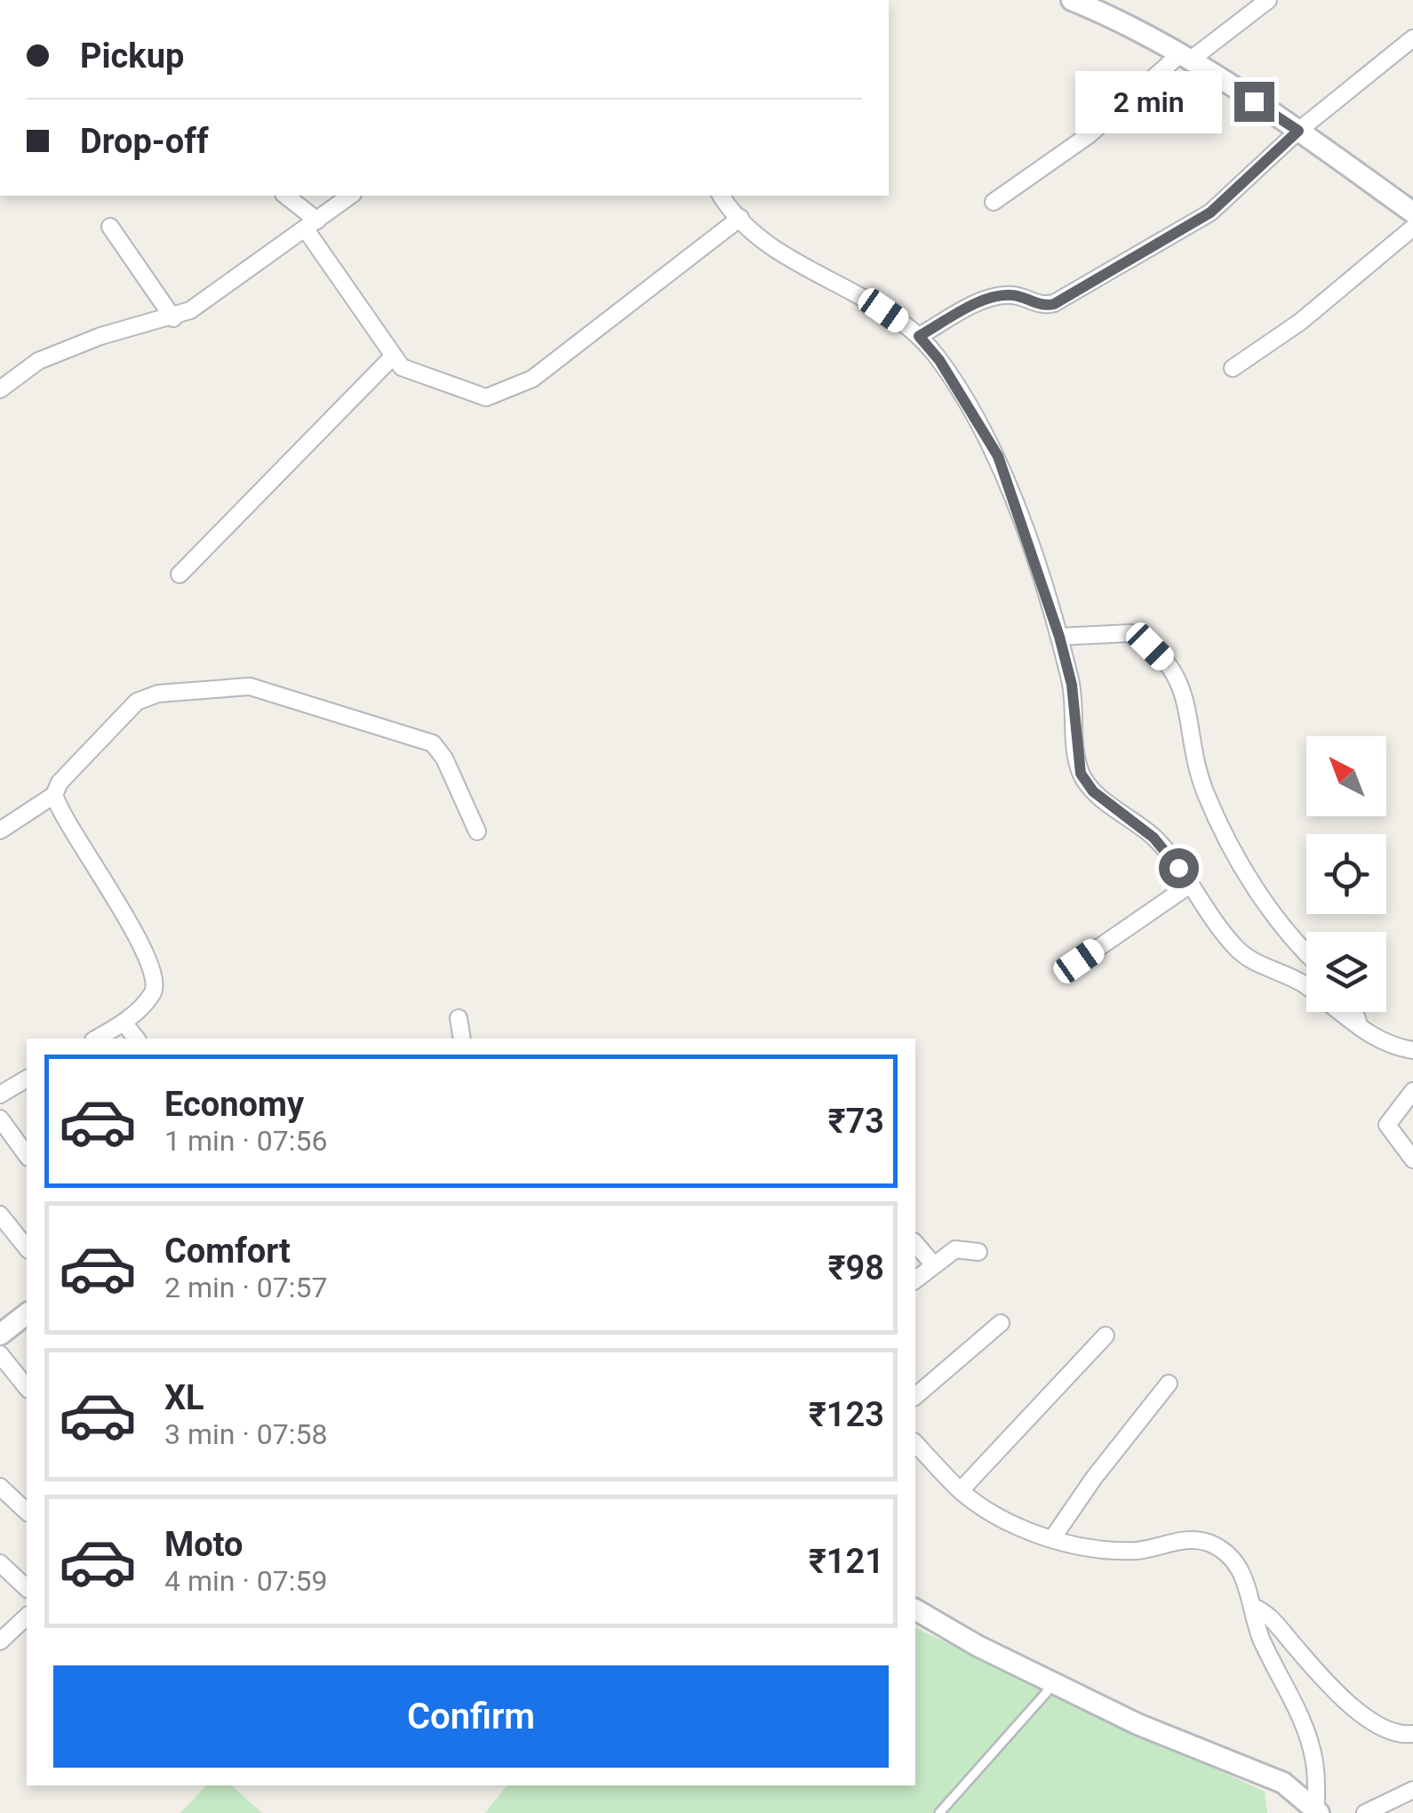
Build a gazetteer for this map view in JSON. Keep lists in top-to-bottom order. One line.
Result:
{"north":"top left","page":{"banner":["Pickup","Drop-off"],"bubble":"2 min","list":[{"name":"Economy","note":"1 min · 07:56","value":"₹73"},{"name":"Comfort","note":"2 min · 07:57","value":"₹98"},{"name":"XL","note":"3 min · 07:58","value":"₹123"},{"name":"Moto","note":"4 min · 07:59","value":"₹121"}],"buttons":"Confirm"}}
